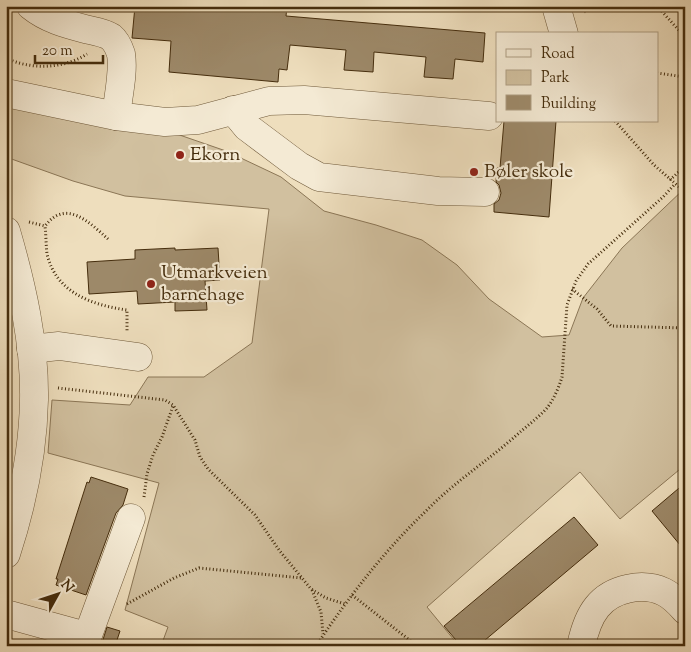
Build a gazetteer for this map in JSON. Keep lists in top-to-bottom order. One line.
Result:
{"places":["Ekorn","Bøler skole","Utmarkveien barnehage"],"legend":["Road","Park","Building"],"scale_bar":"20 m","north":"top right"}
